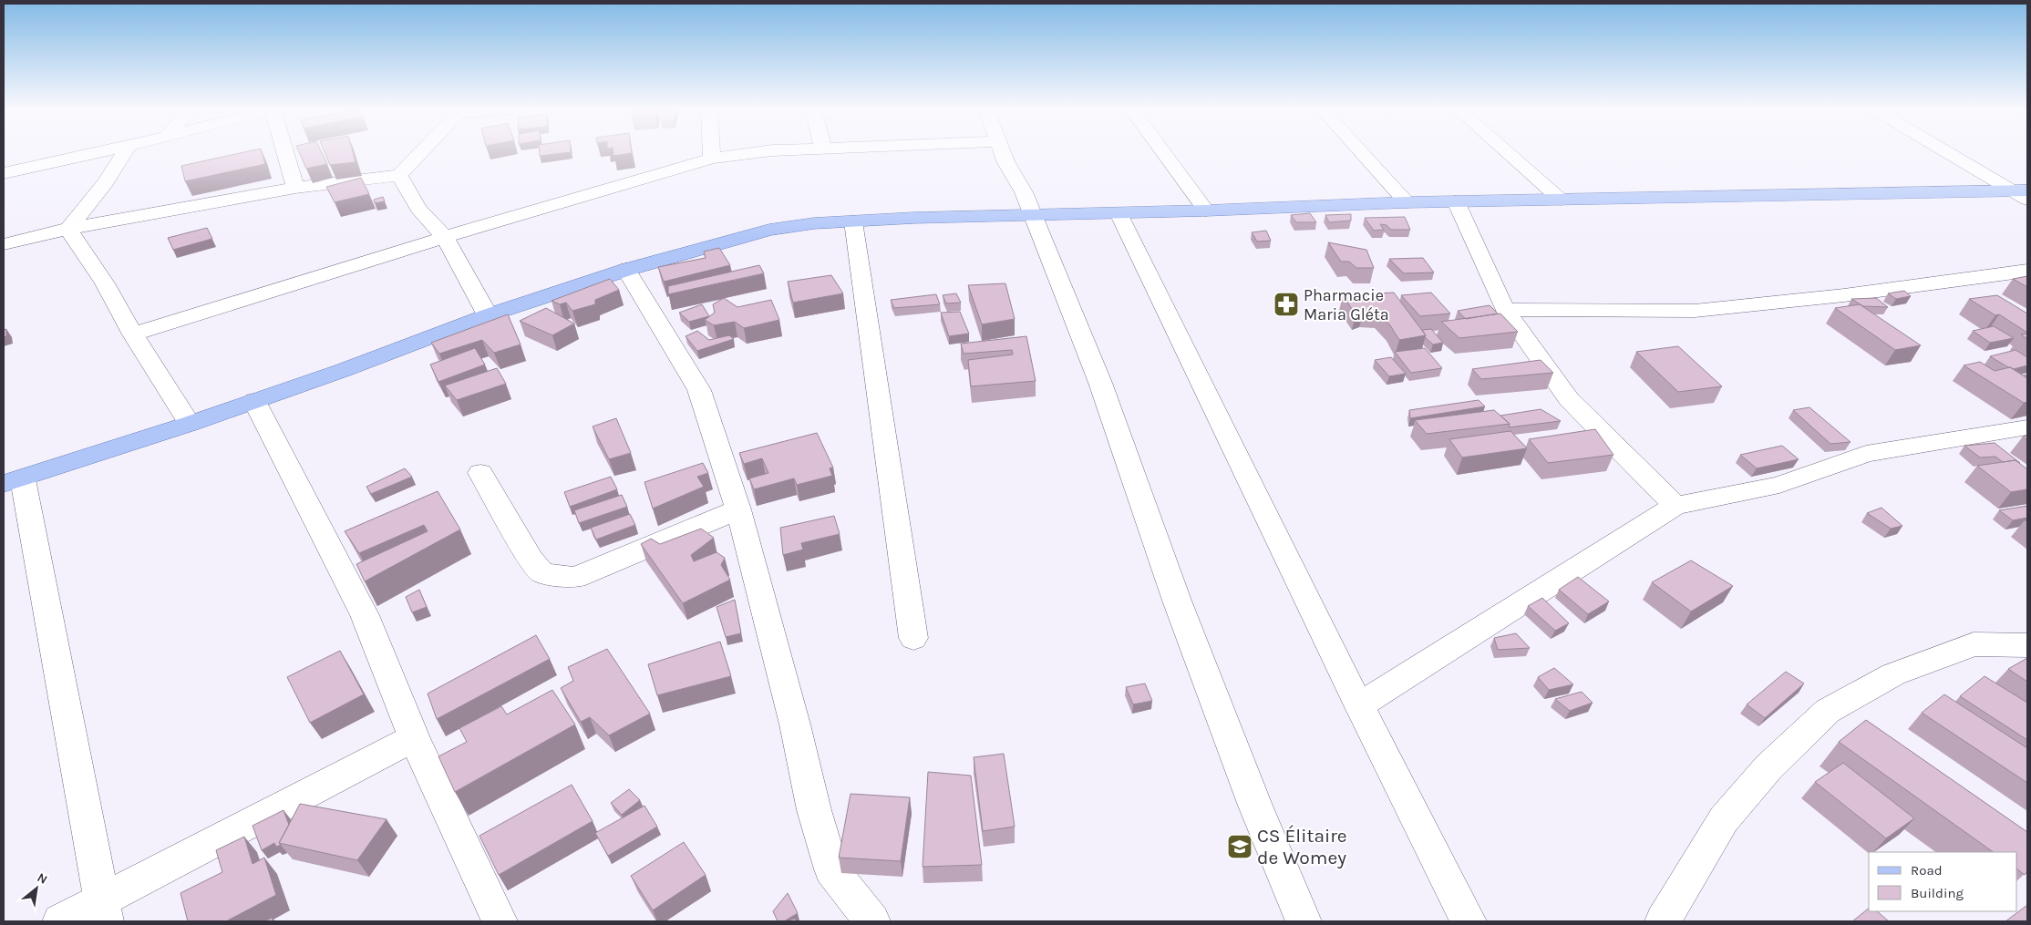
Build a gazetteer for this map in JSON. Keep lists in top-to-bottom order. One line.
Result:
{"places":{"pharmacy":["Pharmacie Maria Gléta"],"school or university":["CS Élitaire de Womey"]},"legend":["Road","Building"],"north":"top right"}
